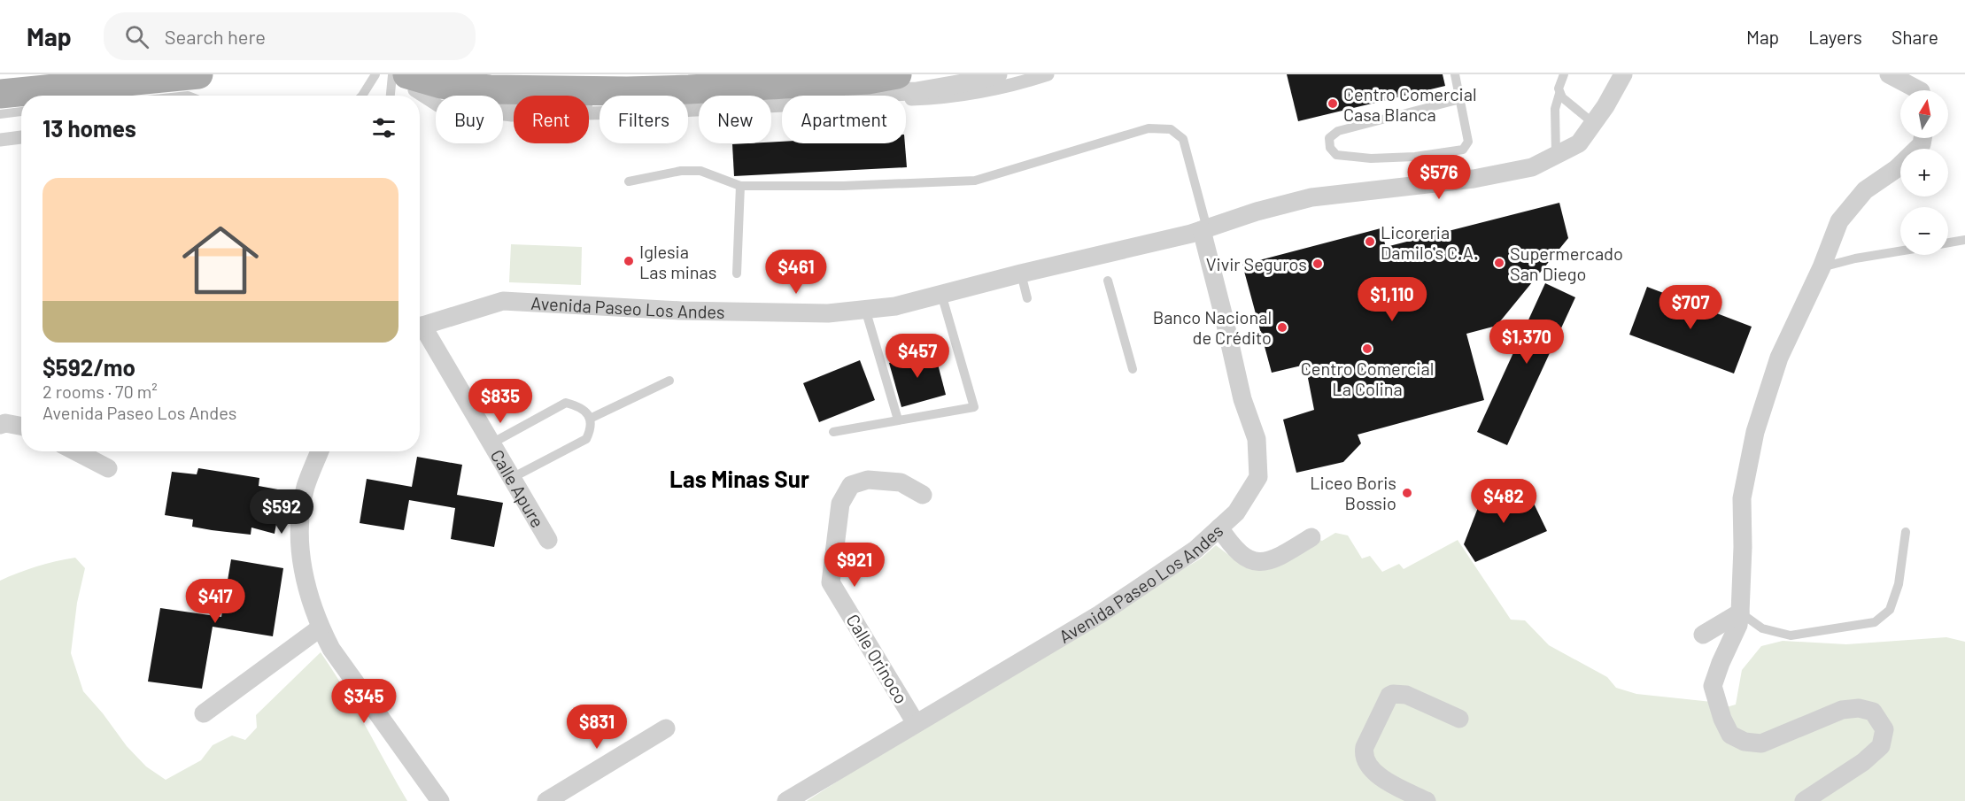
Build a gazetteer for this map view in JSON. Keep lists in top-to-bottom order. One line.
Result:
{"streets":{"street":["Avenida Paseo Los Andes","Calle Apure","Calle Orinoco"]},"crossings":[["Avenida Paseo Los Andes","Calle Orinoco"]],"districts":["Las Minas Sur"],"places":["Centro Comercial Casa Blanca","Licoreria Damilo's C.A.","Iglesia Las minas","Supermercado San Diego","Vivir Seguros","Banco Nacional de Crédito","Centro Comercial La Colina","Liceo Boris Bossio"],"north":"top","page":{"header":"Map","search":"Search here","nav":["Map","Layers","Share"],"map_buttons":["+","−"],"chip":["Buy","Rent","Filters","New","Apartment"],"heading":"13 homes","price":["$576","$461","$1,110","$707","$1,370","$457","$835","$482","$592","$921","$417","$345","$831"],"list":[{"name":"$592/mo","note":"2 rooms · 70 m² · Avenida Paseo Los Andes"}]}}
